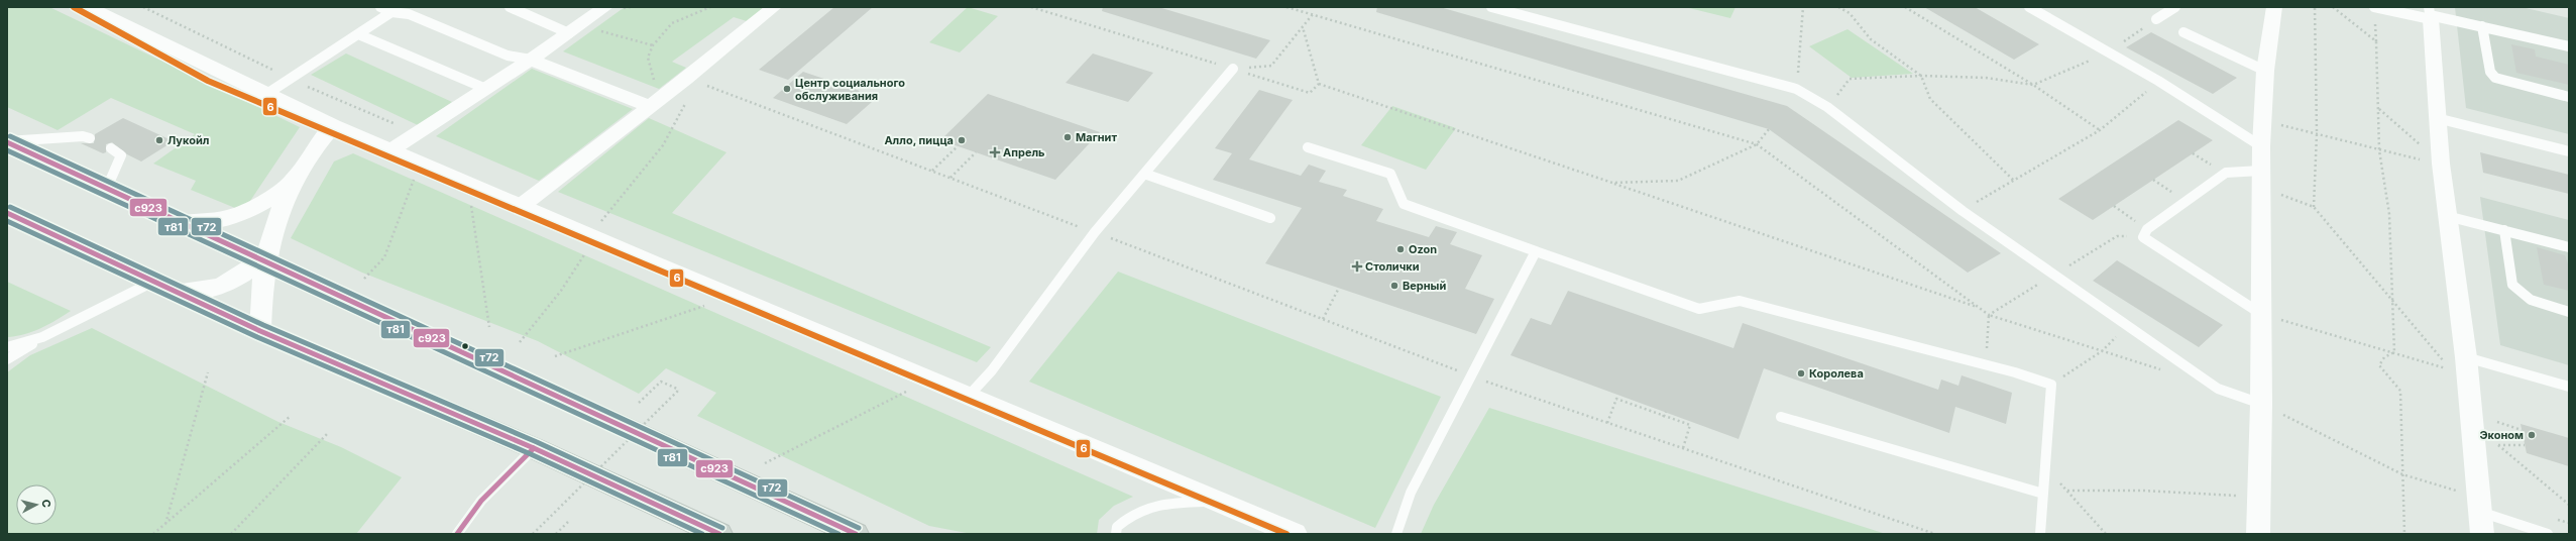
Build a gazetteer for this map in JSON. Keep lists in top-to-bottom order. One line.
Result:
{"places":{"other":["Центр социального обслуживания","Магнит","Лукойл","Алло, пицца","Ozon","Верный","Королева","Эконом"],"health":["Апрель","Столички"]},"lines":["transit line 6","transit line т72","transit line с923","transit line т81"],"north":"right"}
